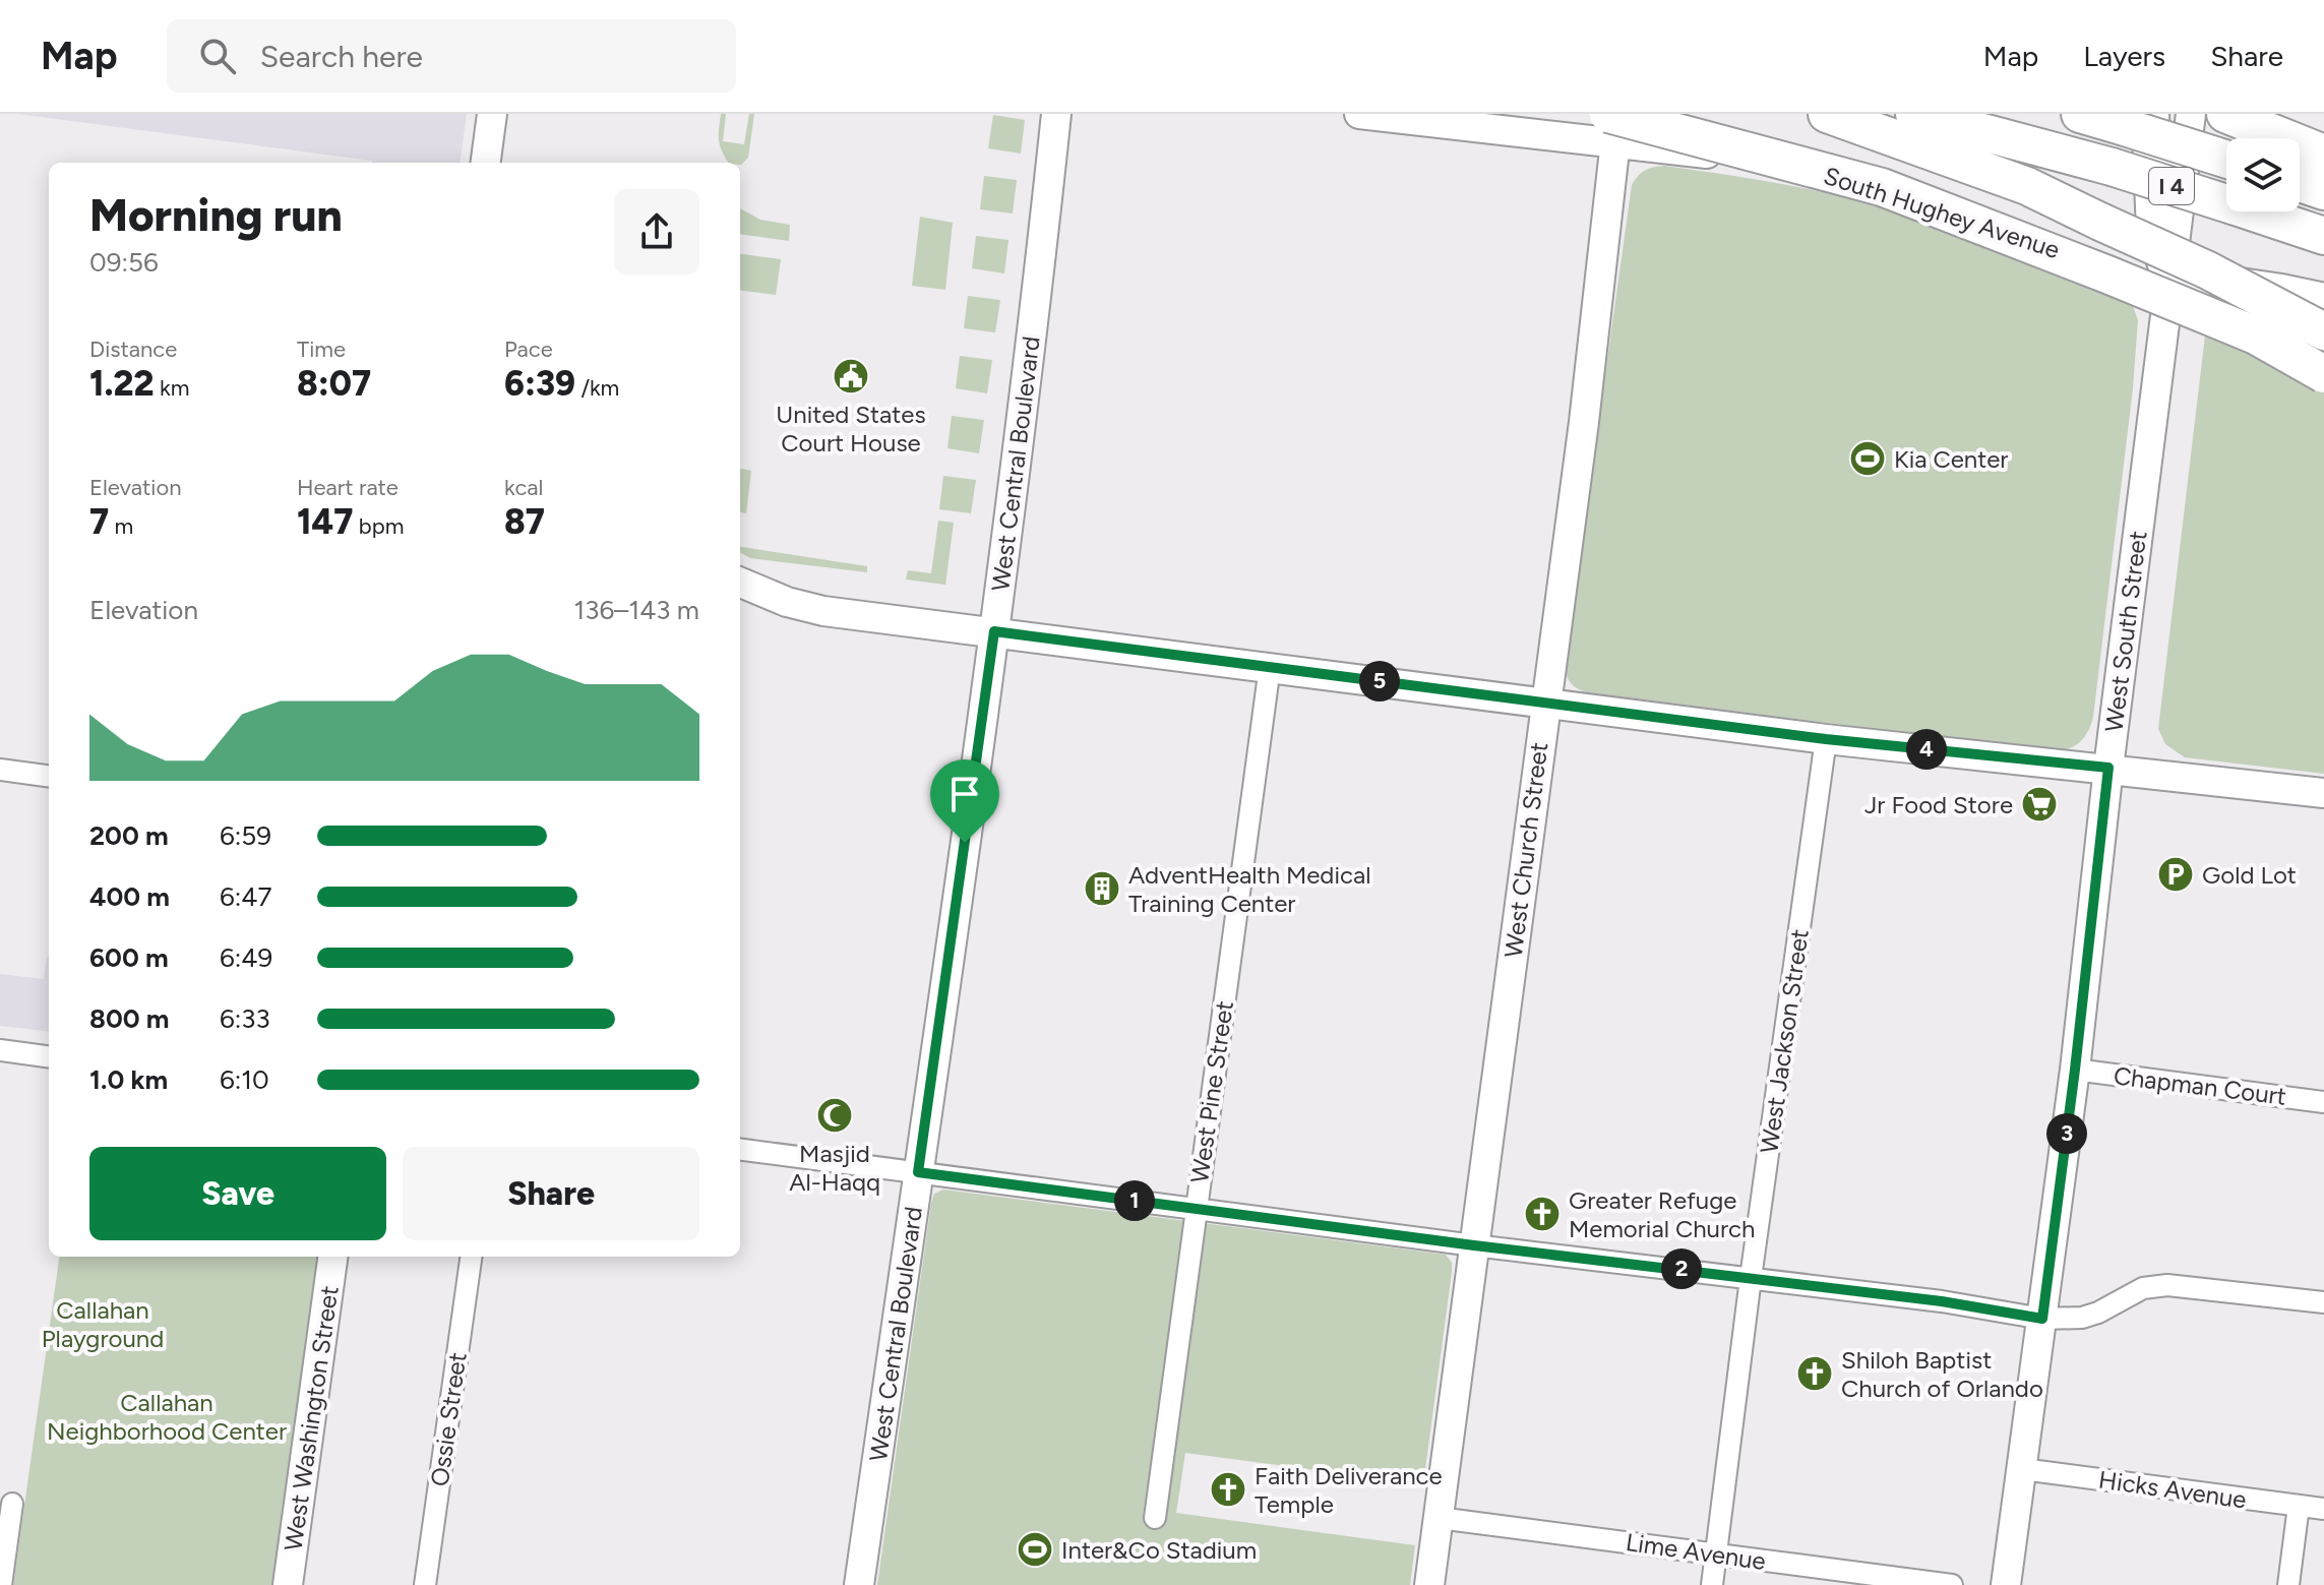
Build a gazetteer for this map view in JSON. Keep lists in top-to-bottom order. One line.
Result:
{"streets":{"highway":["I 4"],"street":["South Hughey Avenue","West Central Boulevard","West South Street","West Church Street","West Jackson Street","Chapman Court","West Pine Street","West Washington Street","Ossie Street","Hicks Avenue","Lime Avenue"]},"crossings":[["South Hughey Avenue","West South Street"],["South Hughey Avenue","West Church Street"],["West South Street","Chapman Court"],["West South Street","Hicks Avenue"],["West Church Street","Lime Avenue"],["West Jackson Street","Lime Avenue"]],"parks":["Callahan Playground","Callahan Neighborhood Center"],"places":{"public building":["United States Court House"],"sports":["Kia Center","Inter&Co Stadium"],"supermarket":["Jr Food Store"],"parking":["Gold Lot"],"building":["AdventHealth Medical Training Center"],"mosque":["Masjid Al-Haqq"],"church":["Greater Refuge Memorial Church","Shiloh Baptist Church of Orlando","Faith Deliverance Temple"]},"page":{"header":"Map","search":"Search here","nav":["Map","Layers","Share"],"heading":["Morning run","09:56"],"stats":[["Distance","1.22 km"],["Time","8:07"],["Pace","6:39 /km"],["Elevation","7 m"],["Heart rate","147 bpm"],["kcal","87"]],"chart":["Elevation","136–143 m"],"pins":["5","4","3","1","2"],"list":[{"name":"200 m","note":"6:59"},{"name":"400 m","note":"6:47"},{"name":"600 m","note":"6:49"},{"name":"800 m","note":"6:33"},{"name":"1.0 km","note":"6:10"}],"buttons":["Save","Share"]}}
